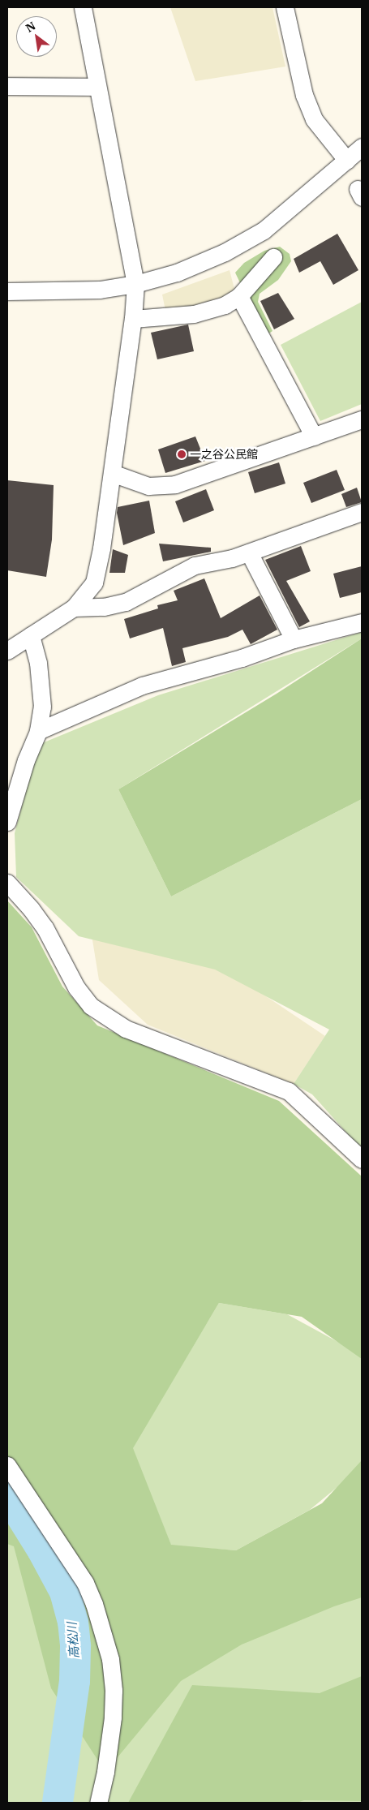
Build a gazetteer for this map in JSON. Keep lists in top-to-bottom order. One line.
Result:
{"water":["高松川"],"places":["一之谷公民館"],"north":"top left"}
